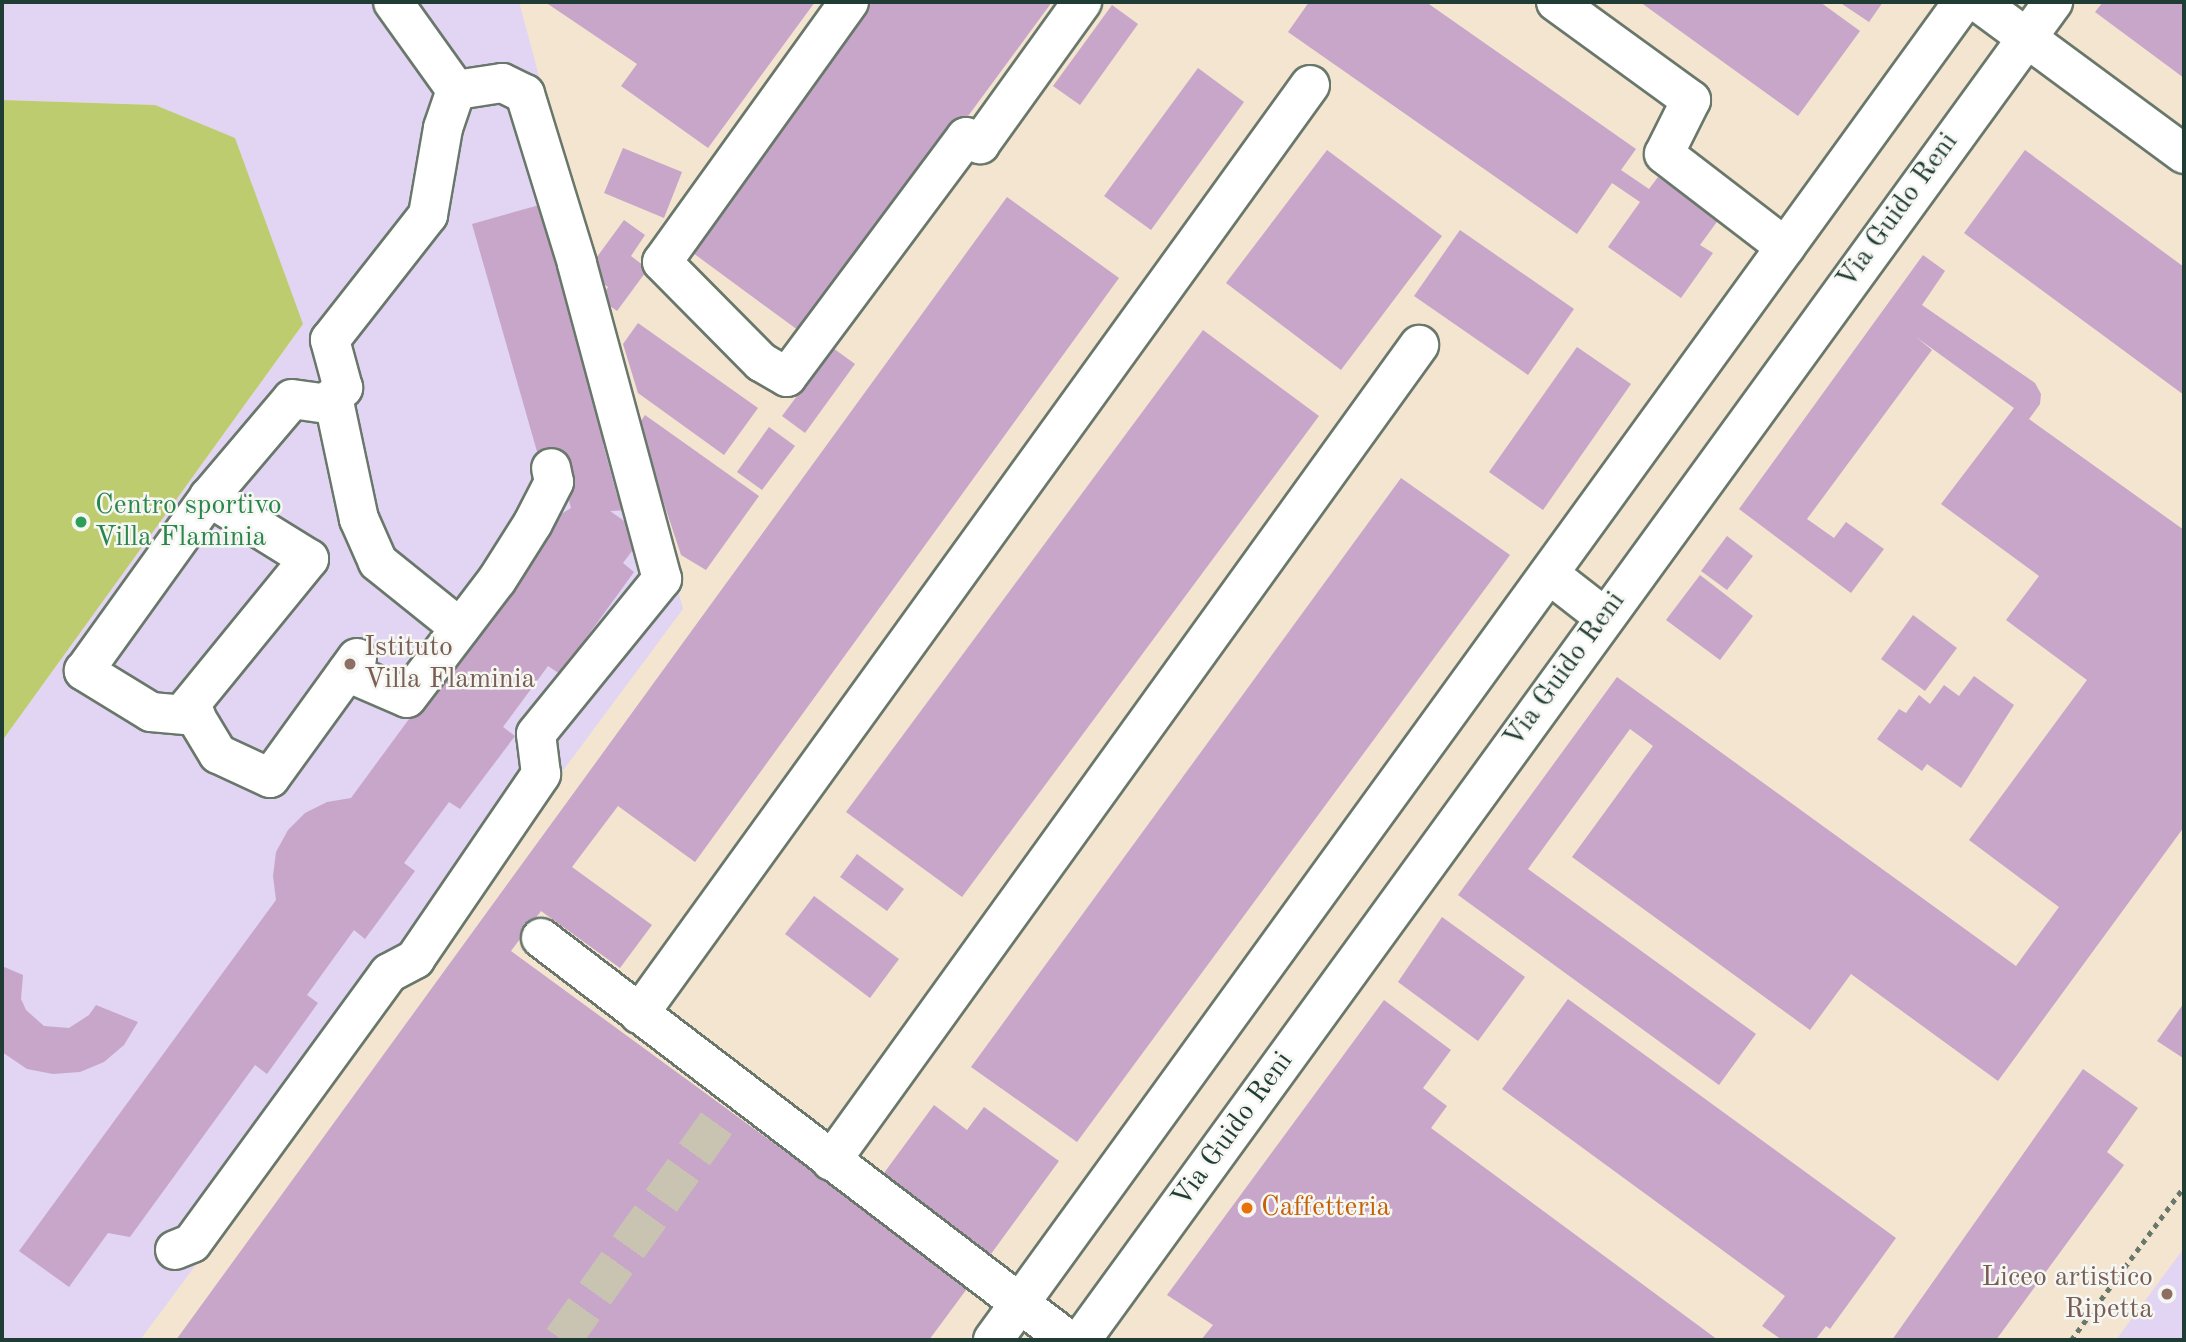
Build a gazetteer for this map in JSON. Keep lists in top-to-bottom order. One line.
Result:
{"streets":{"street":["Via Guido Reni"]},"places":["Centro sportivo Villa Flaminia","Istituto Villa Flaminia","Caffetteria","Liceo artistico Ripetta"]}
